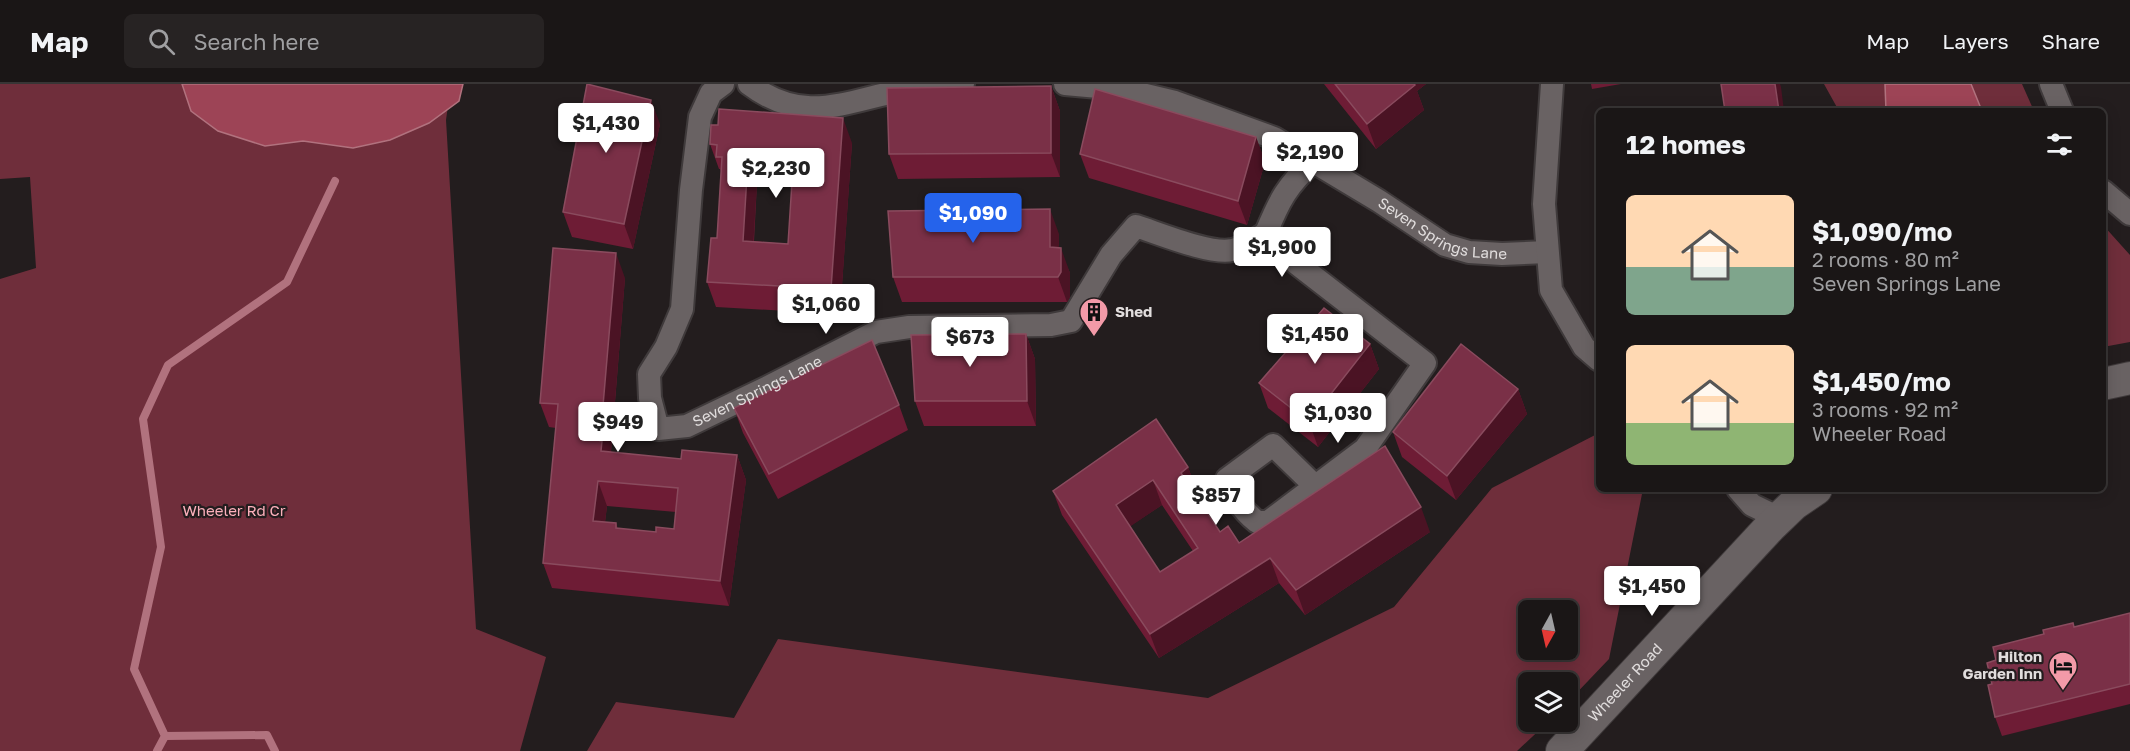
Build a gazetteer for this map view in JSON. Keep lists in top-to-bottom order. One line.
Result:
{"streets":{"main road":["Wheeler Road"],"street":["Seven Springs Lane"]},"parks":["Wheeler Rd Cr"],"places":{"building":["Shed"],"hotel":["Hilton Garden Inn"]},"north":"bottom","page":{"header":"Map","search":"Search here","nav":["Map","Layers","Share"],"price":["$1,430","$2,190","$2,230","$1,090","$1,900","$1,060","$1,450","$673","$1,030","$949","$857","$1,450"],"heading":"12 homes","list":[{"name":"$1,090/mo","note":"2 rooms · 80 m² · Seven Springs Lane"},{"name":"$1,450/mo","note":"3 rooms · 92 m² · Wheeler Road"}]}}
